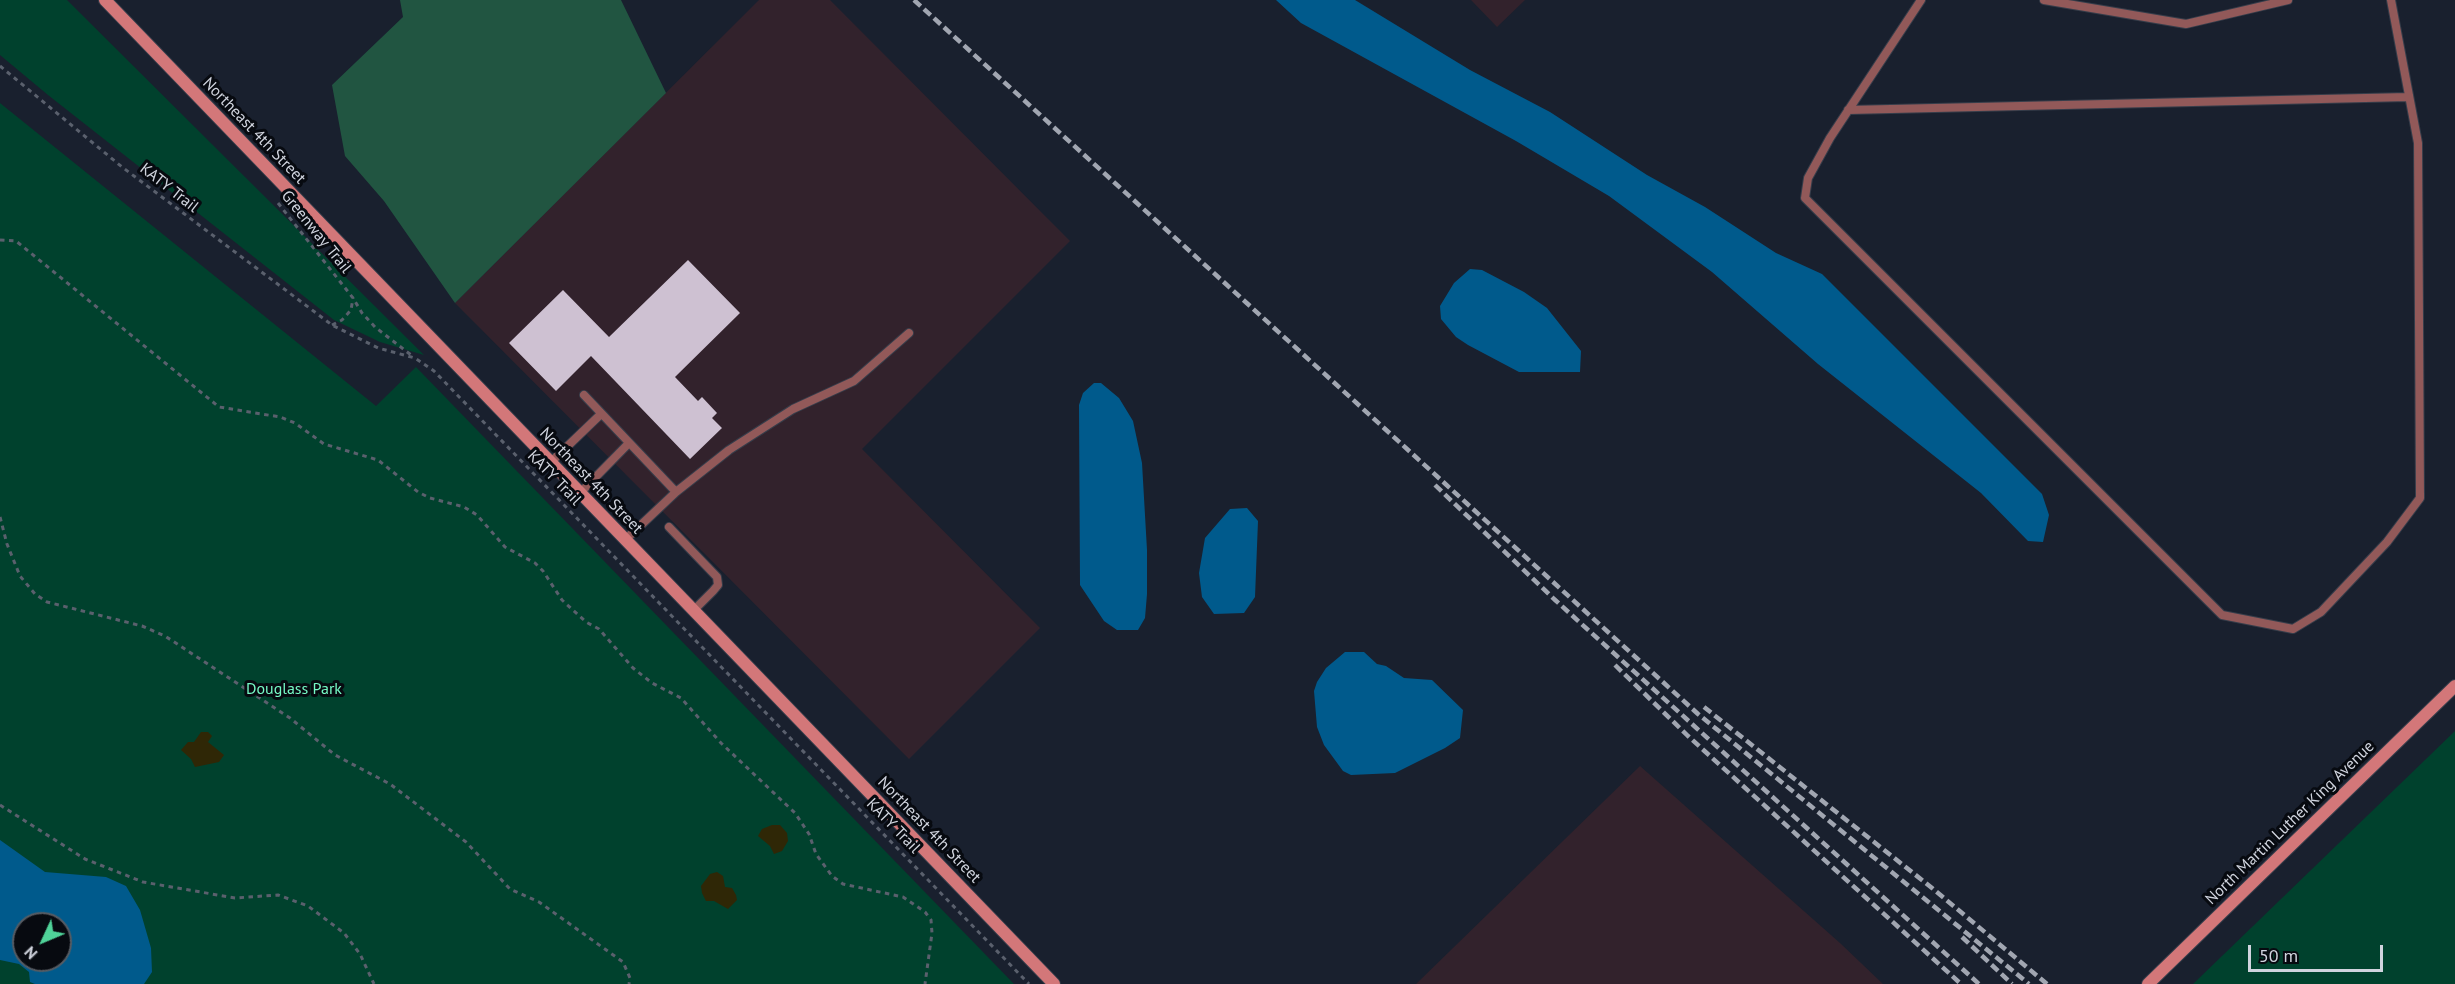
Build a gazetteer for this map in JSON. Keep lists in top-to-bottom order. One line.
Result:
{"streets":{"street":["Northeast 4th Street","North Martin Luther King Avenue"],"path":["KATY Trail","Greenway Trail"]},"crossings":[["KATY Trail","Greenway Trail"]],"parks":["Douglass Park"],"scale_bar":"50 m","north":"bottom left"}
